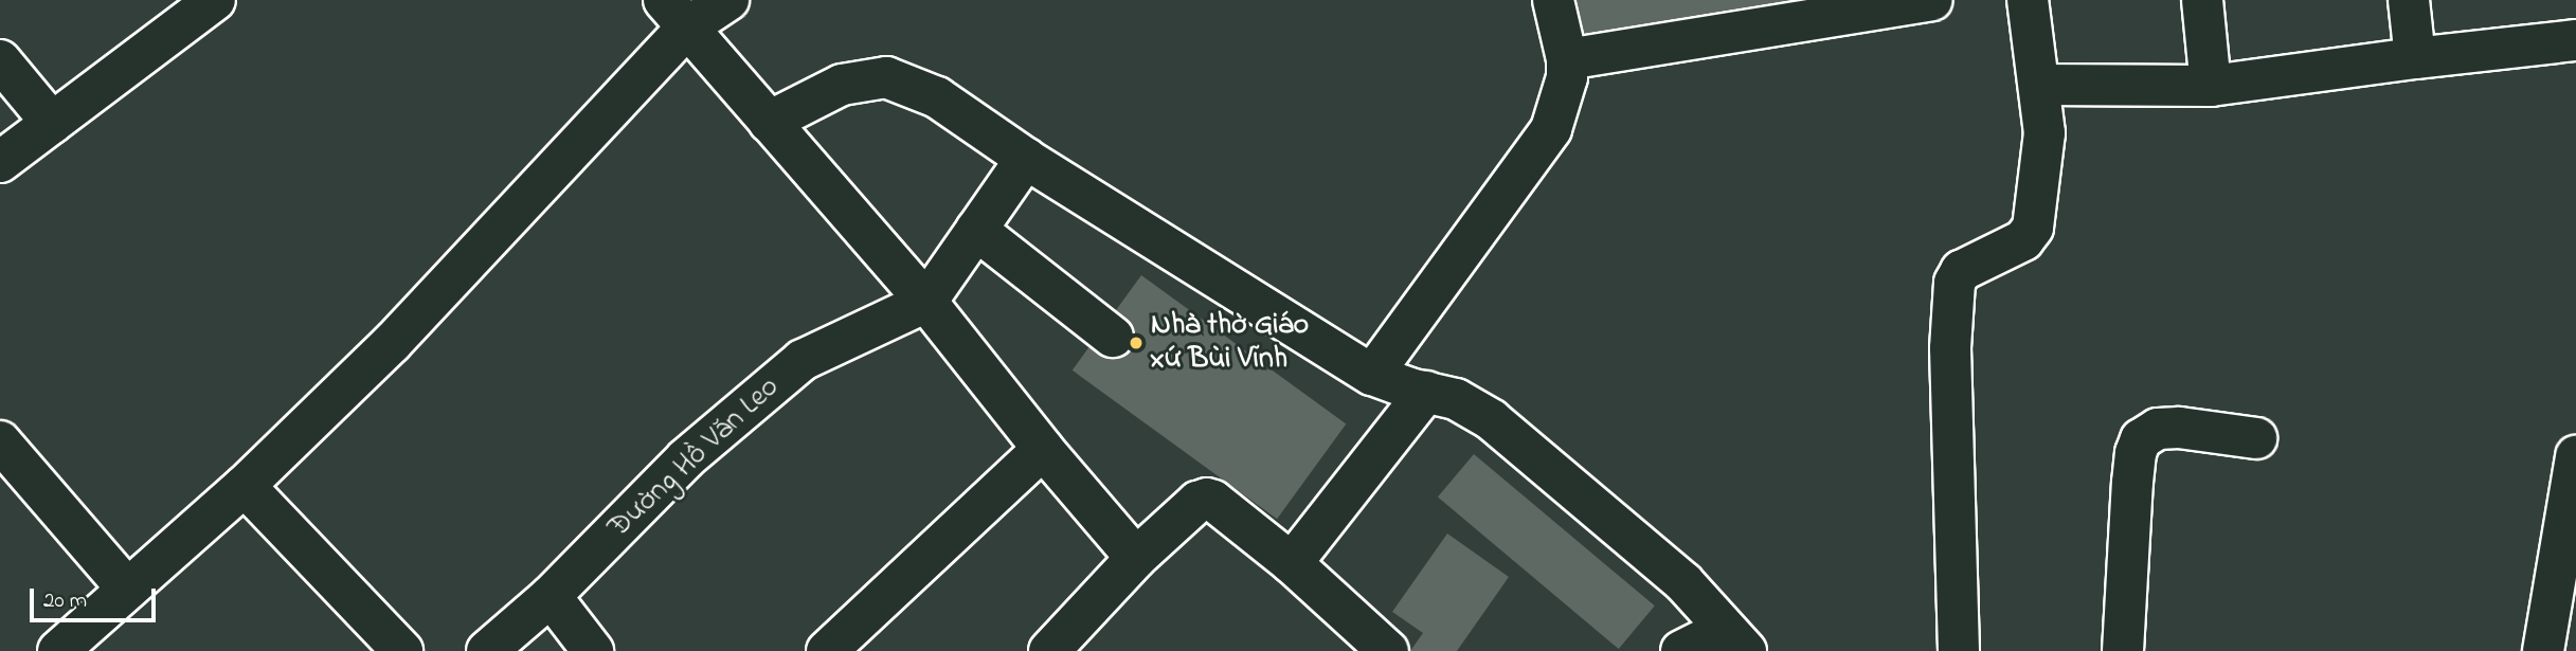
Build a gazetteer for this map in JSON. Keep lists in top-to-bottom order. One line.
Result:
{"streets":{"street":["Đường Hồ Văn Leo"]},"places":["Nhà thờ Giáo xứ Bùi Vĩnh"],"scale_bar":"20 m"}
